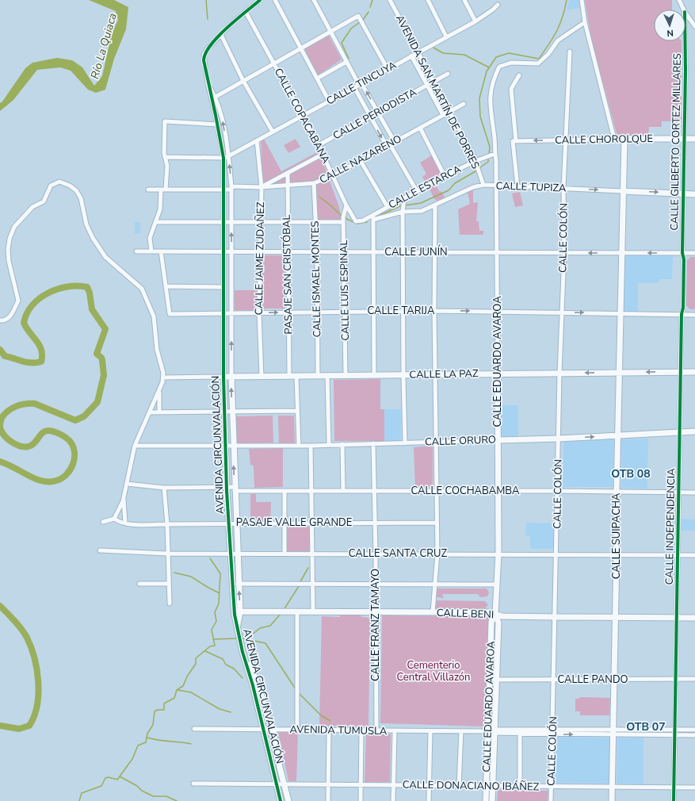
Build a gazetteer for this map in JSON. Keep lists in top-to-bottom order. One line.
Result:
{"streets":{"street":["CALLE TINCUYA","AVENIDA SAN MARTÍN DE PORRES","CALLE PERIODISTA","CALLE COPACABANA","CALLE CHOROLQUE","CALLE GILBERTO CORTEZ MILLARES","CALLE NAZARENO","CALLE ESTARCA","CALLE TUPIZA","CALLE COLÓN","CALLE JUNÍN","CALLE JAIME ZUDAÑEZ","PASAJE SAN CRISTÓBAL","CALLE ISMAEL MONTES","CALLE LUIS ESPINAL","CALLE TARIJA","CALLE EDUARDO AVAROA","CALLE LA PAZ","CALLE ORURO","AVENIDA CIRCUNVALACIÓN","CALLE COCHABAMBA","PASAJE VALLE GRANDE","CALLE INDEPENDENCIA","CALLE SUIPACHA","CALLE SANTA CRUZ","CALLE BENI","CALLE FRANZ TAMAYO","CALLE PANDO","AVENIDA TUMUSLA","CALLE DONACIANO IBÁÑEZ"]},"crossings":[["CALLE TINCUYA","AVENIDA SAN MARTÍN DE PORRES"],["CALLE TINCUYA","CALLE COPACABANA"],["CALLE TINCUYA","CALLE JAIME ZUDAÑEZ"],["CALLE TINCUYA","AVENIDA CIRCUNVALACIÓN"],["AVENIDA SAN MARTÍN DE PORRES","CALLE PERIODISTA"],["AVENIDA SAN MARTÍN DE PORRES","CALLE NAZARENO"],["AVENIDA SAN MARTÍN DE PORRES","CALLE ESTARCA"],["AVENIDA SAN MARTÍN DE PORRES","CALLE TUPIZA"],["CALLE PERIODISTA","CALLE COPACABANA"],["CALLE COPACABANA","CALLE NAZARENO"],["CALLE COPACABANA","CALLE ESTARCA"],["CALLE COPACABANA","CALLE LUIS ESPINAL"],["CALLE COPACABANA","AVENIDA CIRCUNVALACIÓN"],["CALLE CHOROLQUE","CALLE GILBERTO CORTEZ MILLARES"],["CALLE CHOROLQUE","CALLE COLÓN"],["CALLE CHOROLQUE","CALLE SUIPACHA"],["CALLE GILBERTO CORTEZ MILLARES","CALLE TUPIZA"],["CALLE GILBERTO CORTEZ MILLARES","CALLE JUNÍN"],["CALLE GILBERTO CORTEZ MILLARES","CALLE INDEPENDENCIA"],["CALLE NAZARENO","CALLE JAIME ZUDAÑEZ"],["CALLE NAZARENO","PASAJE SAN CRISTÓBAL"],["CALLE NAZARENO","CALLE ISMAEL MONTES"],["CALLE NAZARENO","AVENIDA CIRCUNVALACIÓN"],["CALLE ESTARCA","CALLE EDUARDO AVAROA"],["CALLE TUPIZA","CALLE COLÓN"],["CALLE TUPIZA","CALLE EDUARDO AVAROA"],["CALLE TUPIZA","CALLE SUIPACHA"],["CALLE COLÓN","CALLE JUNÍN"],["CALLE COLÓN","CALLE TARIJA"],["CALLE COLÓN","CALLE LA PAZ"],["CALLE COLÓN","CALLE ORURO"],["CALLE COLÓN","CALLE COCHABAMBA"],["CALLE COLÓN","CALLE SANTA CRUZ"],["CALLE COLÓN","CALLE BENI"],["CALLE COLÓN","CALLE PANDO"],["CALLE COLÓN","AVENIDA TUMUSLA"],["CALLE COLÓN","CALLE DONACIANO IBÁÑEZ"],["CALLE JUNÍN","CALLE JAIME ZUDAÑEZ"],["CALLE JUNÍN","PASAJE SAN CRISTÓBAL"],["CALLE JUNÍN","CALLE ISMAEL MONTES"],["CALLE JUNÍN","CALLE LUIS ESPINAL"],["CALLE JUNÍN","CALLE TARIJA"],["CALLE JUNÍN","CALLE EDUARDO AVAROA"],["CALLE JUNÍN","AVENIDA CIRCUNVALACIÓN"],["CALLE JUNÍN","CALLE INDEPENDENCIA"],["CALLE JUNÍN","CALLE SUIPACHA"],["CALLE JAIME ZUDAÑEZ","CALLE TARIJA"],["CALLE JAIME ZUDAÑEZ","CALLE LA PAZ"],["PASAJE SAN CRISTÓBAL","CALLE TARIJA"],["PASAJE SAN CRISTÓBAL","CALLE LA PAZ"],["CALLE ISMAEL MONTES","CALLE TARIJA"],["CALLE ISMAEL MONTES","CALLE LA PAZ"],["CALLE LUIS ESPINAL","CALLE TARIJA"],["CALLE LUIS ESPINAL","CALLE LA PAZ"],["CALLE TARIJA","CALLE EDUARDO AVAROA"],["CALLE TARIJA","AVENIDA CIRCUNVALACIÓN"],["CALLE TARIJA","CALLE INDEPENDENCIA"],["CALLE TARIJA","CALLE SUIPACHA"],["CALLE EDUARDO AVAROA","CALLE LA PAZ"],["CALLE EDUARDO AVAROA","CALLE ORURO"],["CALLE EDUARDO AVAROA","CALLE COCHABAMBA"],["CALLE EDUARDO AVAROA","CALLE SANTA CRUZ"],["CALLE EDUARDO AVAROA","CALLE BENI"],["CALLE EDUARDO AVAROA","CALLE PANDO"],["CALLE EDUARDO AVAROA","AVENIDA TUMUSLA"],["CALLE EDUARDO AVAROA","CALLE DONACIANO IBÁÑEZ"],["CALLE LA PAZ","AVENIDA CIRCUNVALACIÓN"],["CALLE LA PAZ","CALLE INDEPENDENCIA"],["CALLE LA PAZ","CALLE SUIPACHA"],["CALLE ORURO","AVENIDA CIRCUNVALACIÓN"],["CALLE ORURO","CALLE INDEPENDENCIA"],["CALLE ORURO","CALLE SUIPACHA"],["CALLE ORURO","CALLE FRANZ TAMAYO"],["AVENIDA CIRCUNVALACIÓN","CALLE COCHABAMBA"],["AVENIDA CIRCUNVALACIÓN","PASAJE VALLE GRANDE"],["AVENIDA CIRCUNVALACIÓN","CALLE SANTA CRUZ"],["AVENIDA CIRCUNVALACIÓN","CALLE BENI"],["AVENIDA CIRCUNVALACIÓN","AVENIDA TUMUSLA"],["AVENIDA CIRCUNVALACIÓN","CALLE DONACIANO IBÁÑEZ"],["CALLE COCHABAMBA","CALLE INDEPENDENCIA"],["CALLE COCHABAMBA","CALLE SUIPACHA"],["CALLE COCHABAMBA","CALLE FRANZ TAMAYO"],["PASAJE VALLE GRANDE","CALLE FRANZ TAMAYO"],["CALLE INDEPENDENCIA","CALLE SANTA CRUZ"],["CALLE INDEPENDENCIA","CALLE BENI"],["CALLE INDEPENDENCIA","CALLE PANDO"],["CALLE INDEPENDENCIA","AVENIDA TUMUSLA"],["CALLE INDEPENDENCIA","CALLE DONACIANO IBÁÑEZ"],["CALLE SUIPACHA","CALLE SANTA CRUZ"],["CALLE SUIPACHA","CALLE BENI"],["CALLE SUIPACHA","CALLE PANDO"],["CALLE SUIPACHA","AVENIDA TUMUSLA"],["CALLE SUIPACHA","CALLE DONACIANO IBÁÑEZ"],["CALLE SANTA CRUZ","CALLE FRANZ TAMAYO"],["CALLE BENI","CALLE FRANZ TAMAYO"],["CALLE FRANZ TAMAYO","AVENIDA TUMUSLA"]],"one_way":["CALLE TUPIZA"],"districts":["OTB 08","OTB 07"],"water":["Río La Quiaca"],"parks":["Cementerio Central Villazón"],"north":"bottom"}
